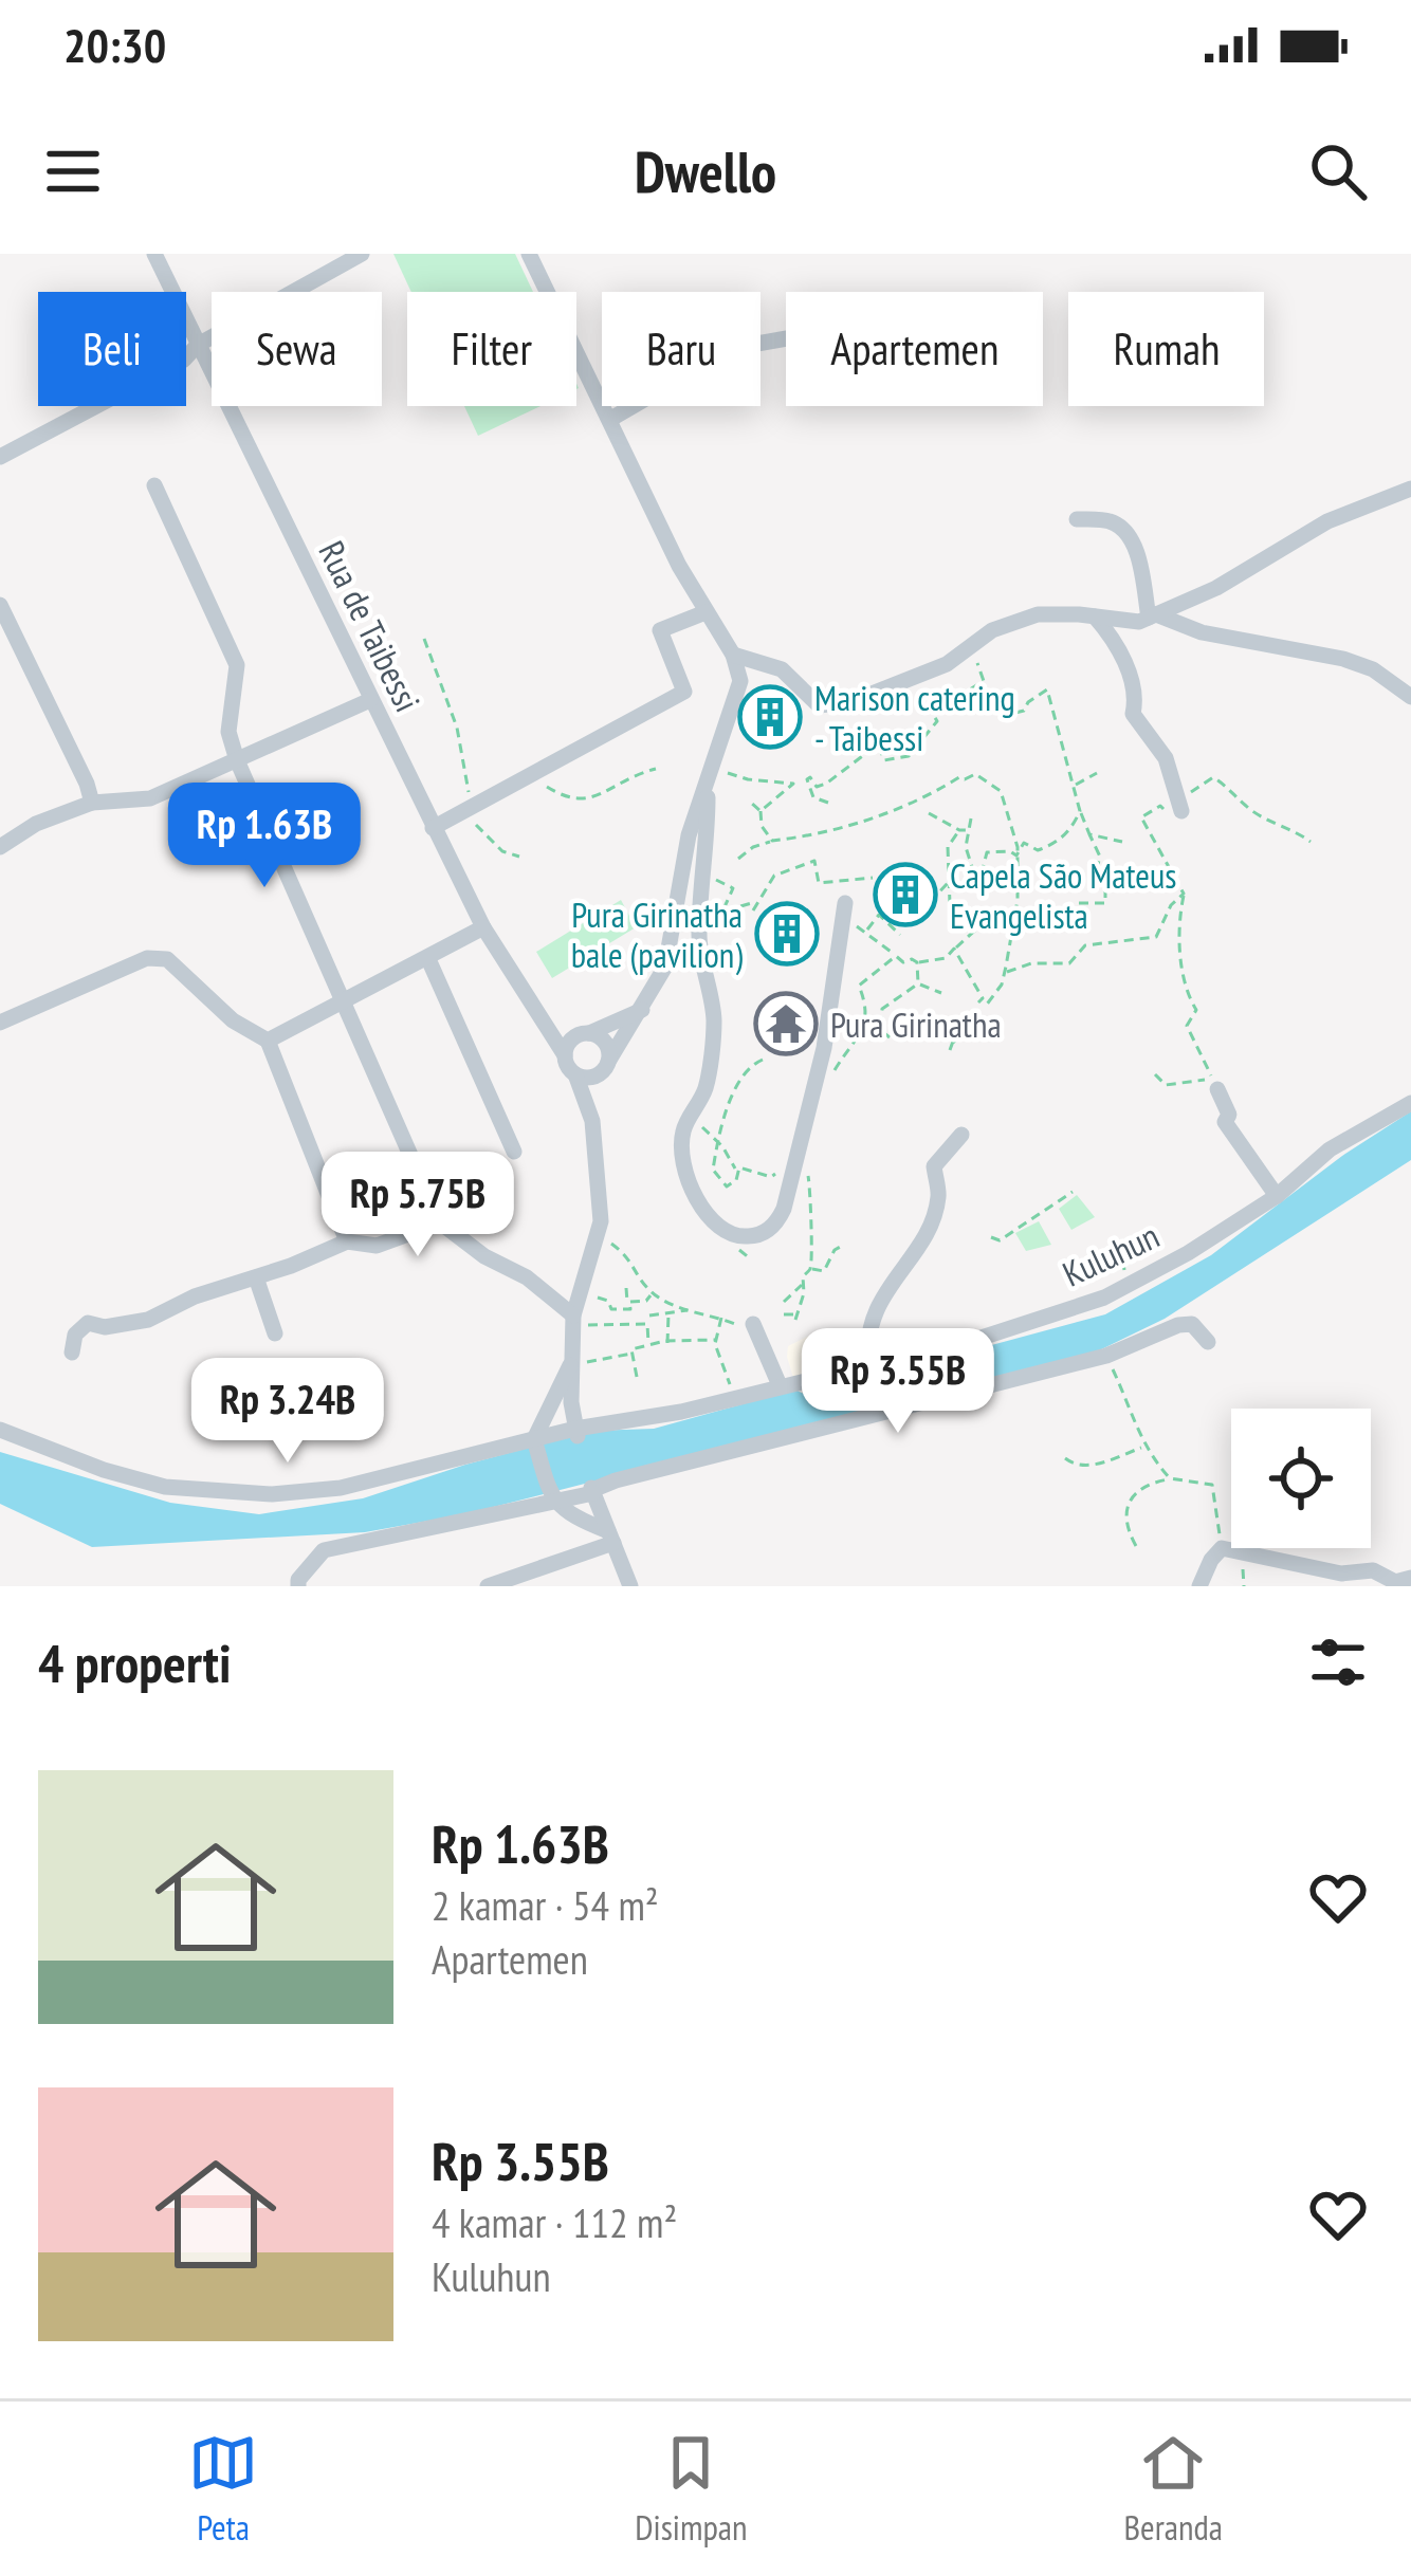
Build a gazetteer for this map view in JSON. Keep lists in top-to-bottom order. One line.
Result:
{"streets":{"street":["Rua de Taibessi","Kuluhun"]},"places":{"building":["Marison catering - Taibessi","Capela São Mateus Evangelista","Pura Girinatha bale (pavilion)"],"temple":["Pura Girinatha"]},"page":{"status":"20:30","header":"Dwello","chip":["Beli","Sewa","Filter","Baru","Apartemen","Rumah"],"price":["Rp 1.63B","Rp 5.75B","Rp 3.55B","Rp 3.24B"],"heading":"4 properti","list":[{"name":"Rp 1.63B","note":"2 kamar · 54 m² · Apartemen"},{"name":"Rp 3.55B","note":"4 kamar · 112 m² · Kuluhun"}],"tabs":["Peta","Disimpan","Beranda"]}}
